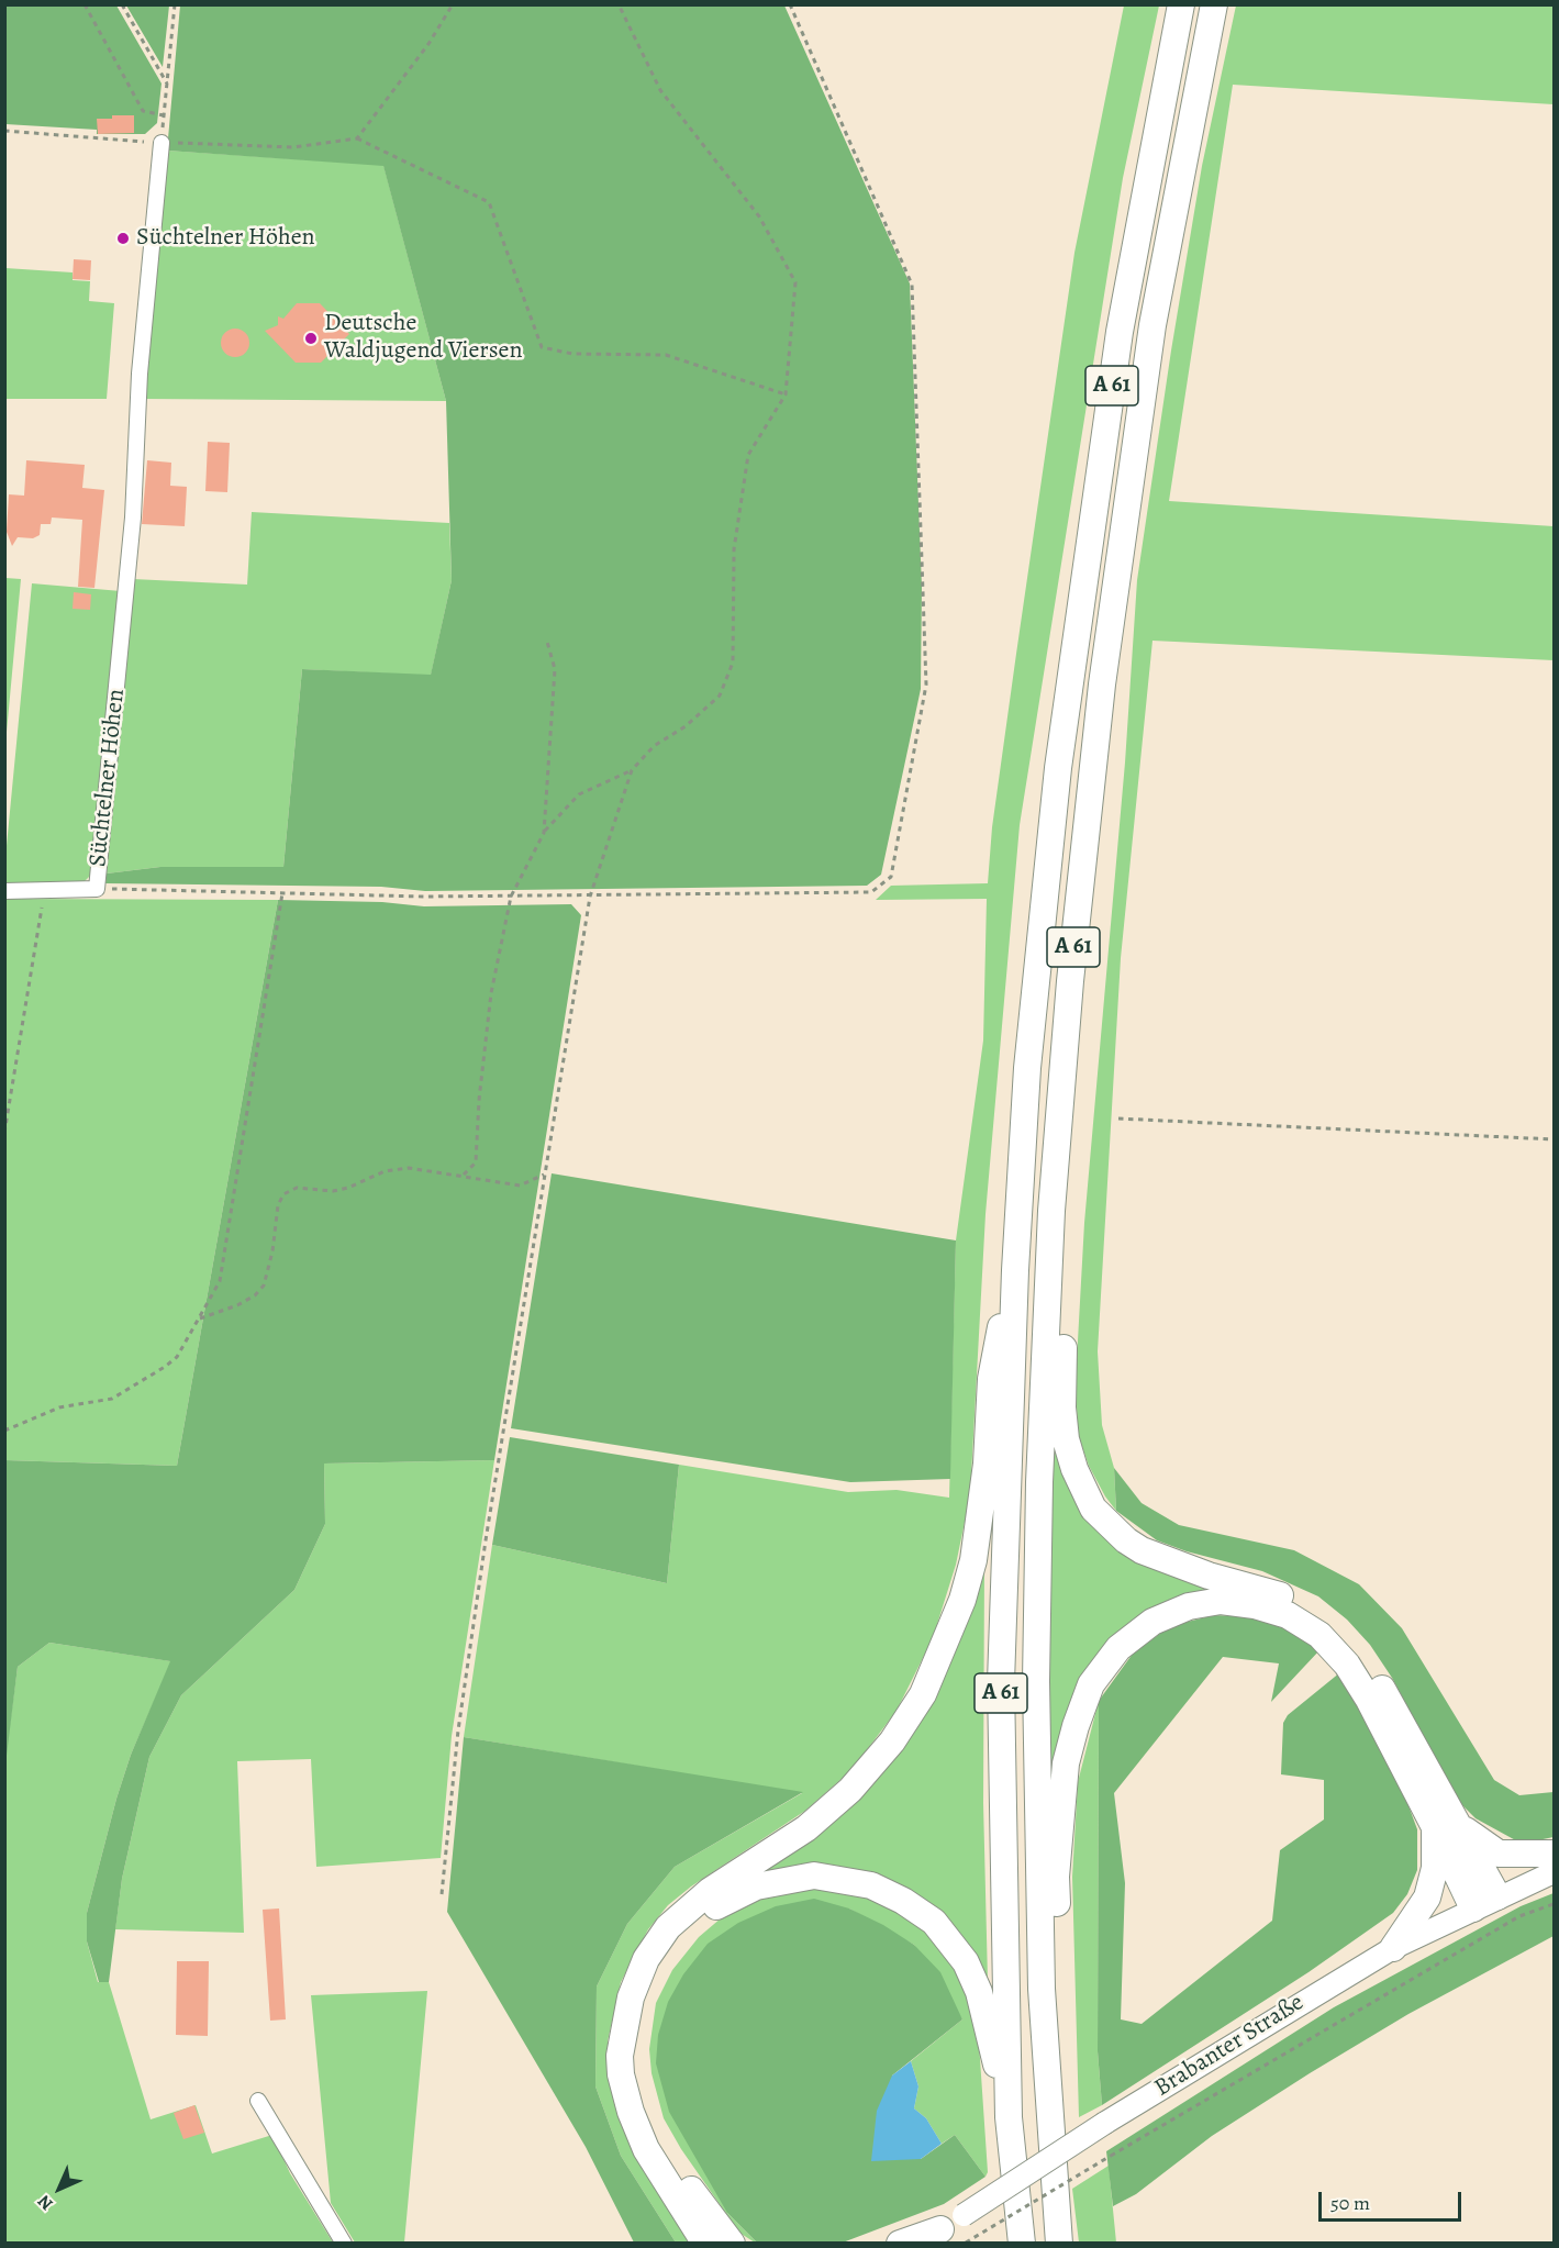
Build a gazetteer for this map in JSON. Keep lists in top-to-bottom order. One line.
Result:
{"streets":{"highway":["A 61"],"main road":["Brabanter Straße"],"street":["Süchtelner Höhen"]},"places":["Süchtelner Höhen","Deutsche Waldjugend Viersen"],"scale_bar":"50 m","north":"bottom left"}
